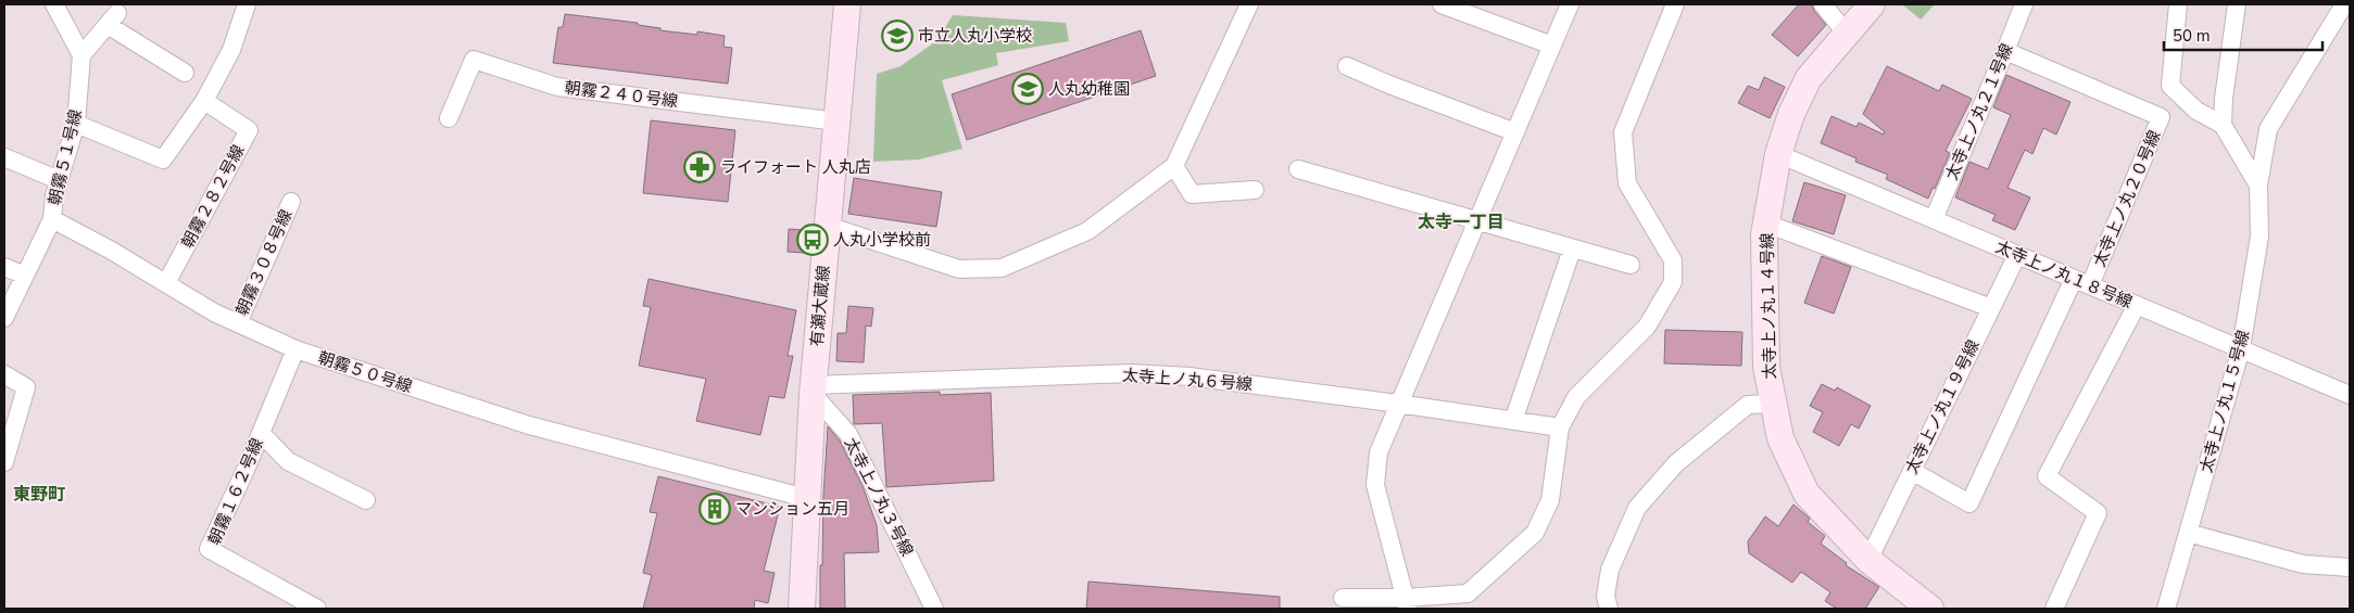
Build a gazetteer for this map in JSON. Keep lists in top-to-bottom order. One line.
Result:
{"streets":{"street":["朝霧２４０号線","太寺上ノ丸２１号線","朝霧５１号線","朝霧２８２号線","太寺上ノ丸２０号線","朝霧３０８号線","太寺上ノ丸１８号線","有瀬大蔵線","太寺上ノ丸１４号線","朝霧５０号線","太寺上ノ丸６号線","太寺上ノ丸１５号線","太寺上ノ丸１９号線","朝霧１６２号線","太寺上ノ丸３号線"]},"crossings":[["朝霧２４０号線","有瀬大蔵線"],["太寺上ノ丸２１号線","太寺上ノ丸２０号線"],["太寺上ノ丸２１号線","太寺上ノ丸１８号線"],["朝霧５１号線","朝霧５０号線"],["朝霧２８２号線","朝霧５０号線"],["太寺上ノ丸２０号線","太寺上ノ丸１８号線"],["朝霧３０８号線","朝霧５０号線"],["太寺上ノ丸１８号線","太寺上ノ丸１４号線"],["太寺上ノ丸１８号線","太寺上ノ丸１５号線"],["太寺上ノ丸１８号線","太寺上ノ丸１９号線"],["有瀬大蔵線","朝霧５０号線"],["有瀬大蔵線","太寺上ノ丸６号線"],["有瀬大蔵線","太寺上ノ丸３号線"],["太寺上ノ丸１４号線","太寺上ノ丸１９号線"],["朝霧５０号線","朝霧１６２号線"],["太寺上ノ丸６号線","太寺上ノ丸３号線"]],"districts":["太寺一丁目","東野町"],"places":{"school or university":["市立人丸小学校","人丸幼稚園"],"pharmacy":["ライフォート 人丸店"],"bus stop":["人丸小学校前"],"building":["マンション五月"]},"scale_bar":"50 m"}
